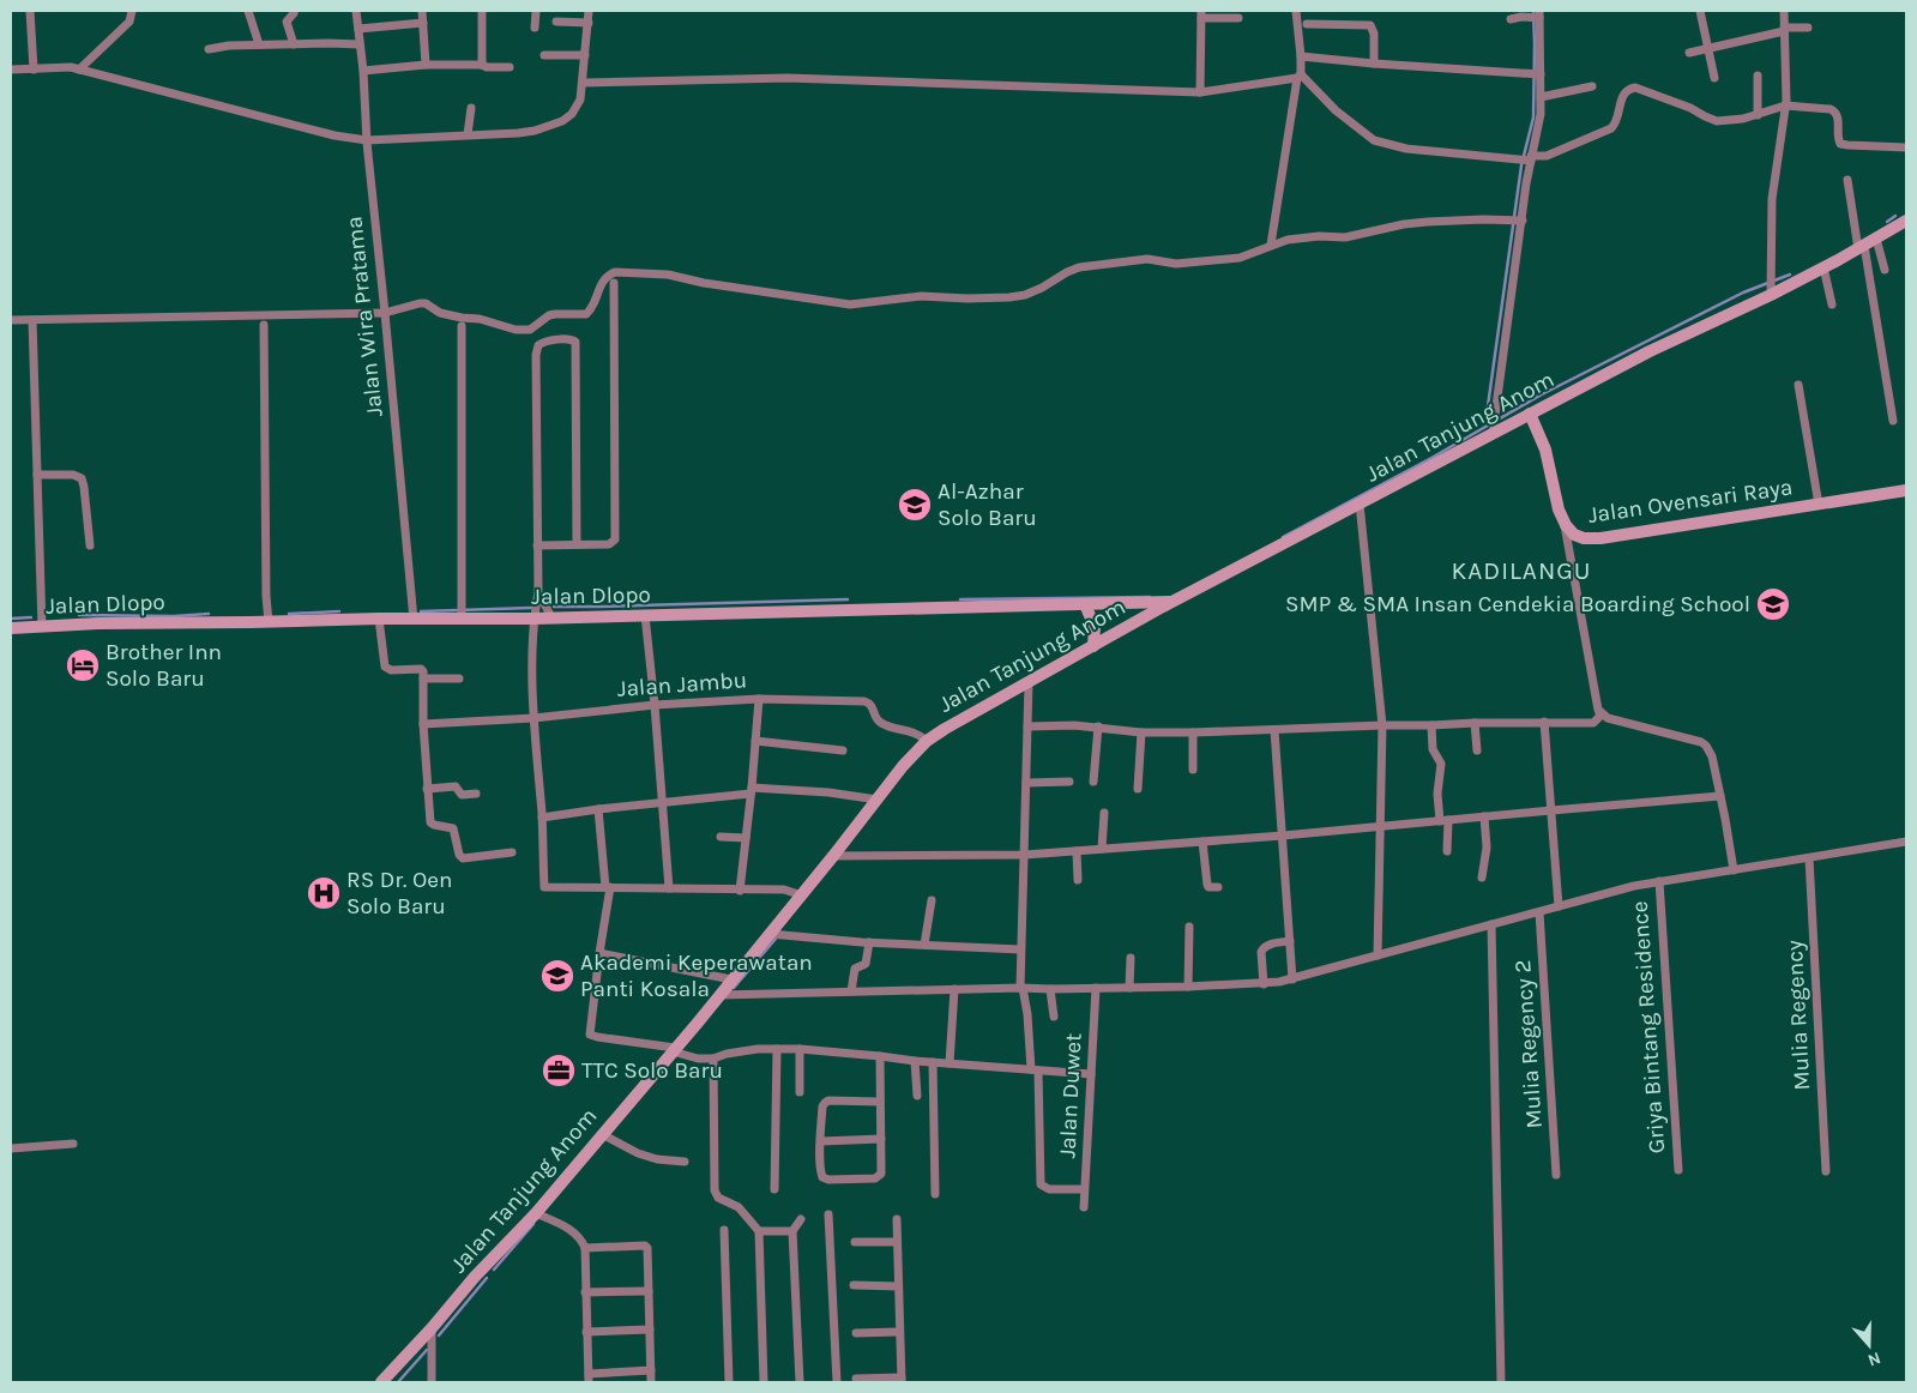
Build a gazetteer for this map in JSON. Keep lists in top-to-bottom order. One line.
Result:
{"streets":{"main road":["Jalan Tanjung Anom","Jalan Ovensari Raya","Jalan Dlopo"],"street":["Jalan Wira Pratama","Jalan Jambu","Mulia Regency","Griya Bintang Residence","Mulia Regency 2","Jalan Duwet"]},"crossings":[["Jalan Wira Pratama","Jalan Dlopo"],["Jalan Tanjung Anom","Jalan Ovensari Raya"],["Jalan Tanjung Anom","Jalan Dlopo"],["Jalan Tanjung Anom","Jalan Jambu"]],"districts":["KADILANGU"],"places":{"school or university":["Al-Azhar Solo Baru","SMP & SMA Insan Cendekia Boarding School","Akademi Keperawatan Panti Kosala"],"hotel":["Brother Inn Solo Baru"],"hospital":["RS Dr. Oen Solo Baru"],"office":["TTC Solo Baru"]},"north":"bottom"}
